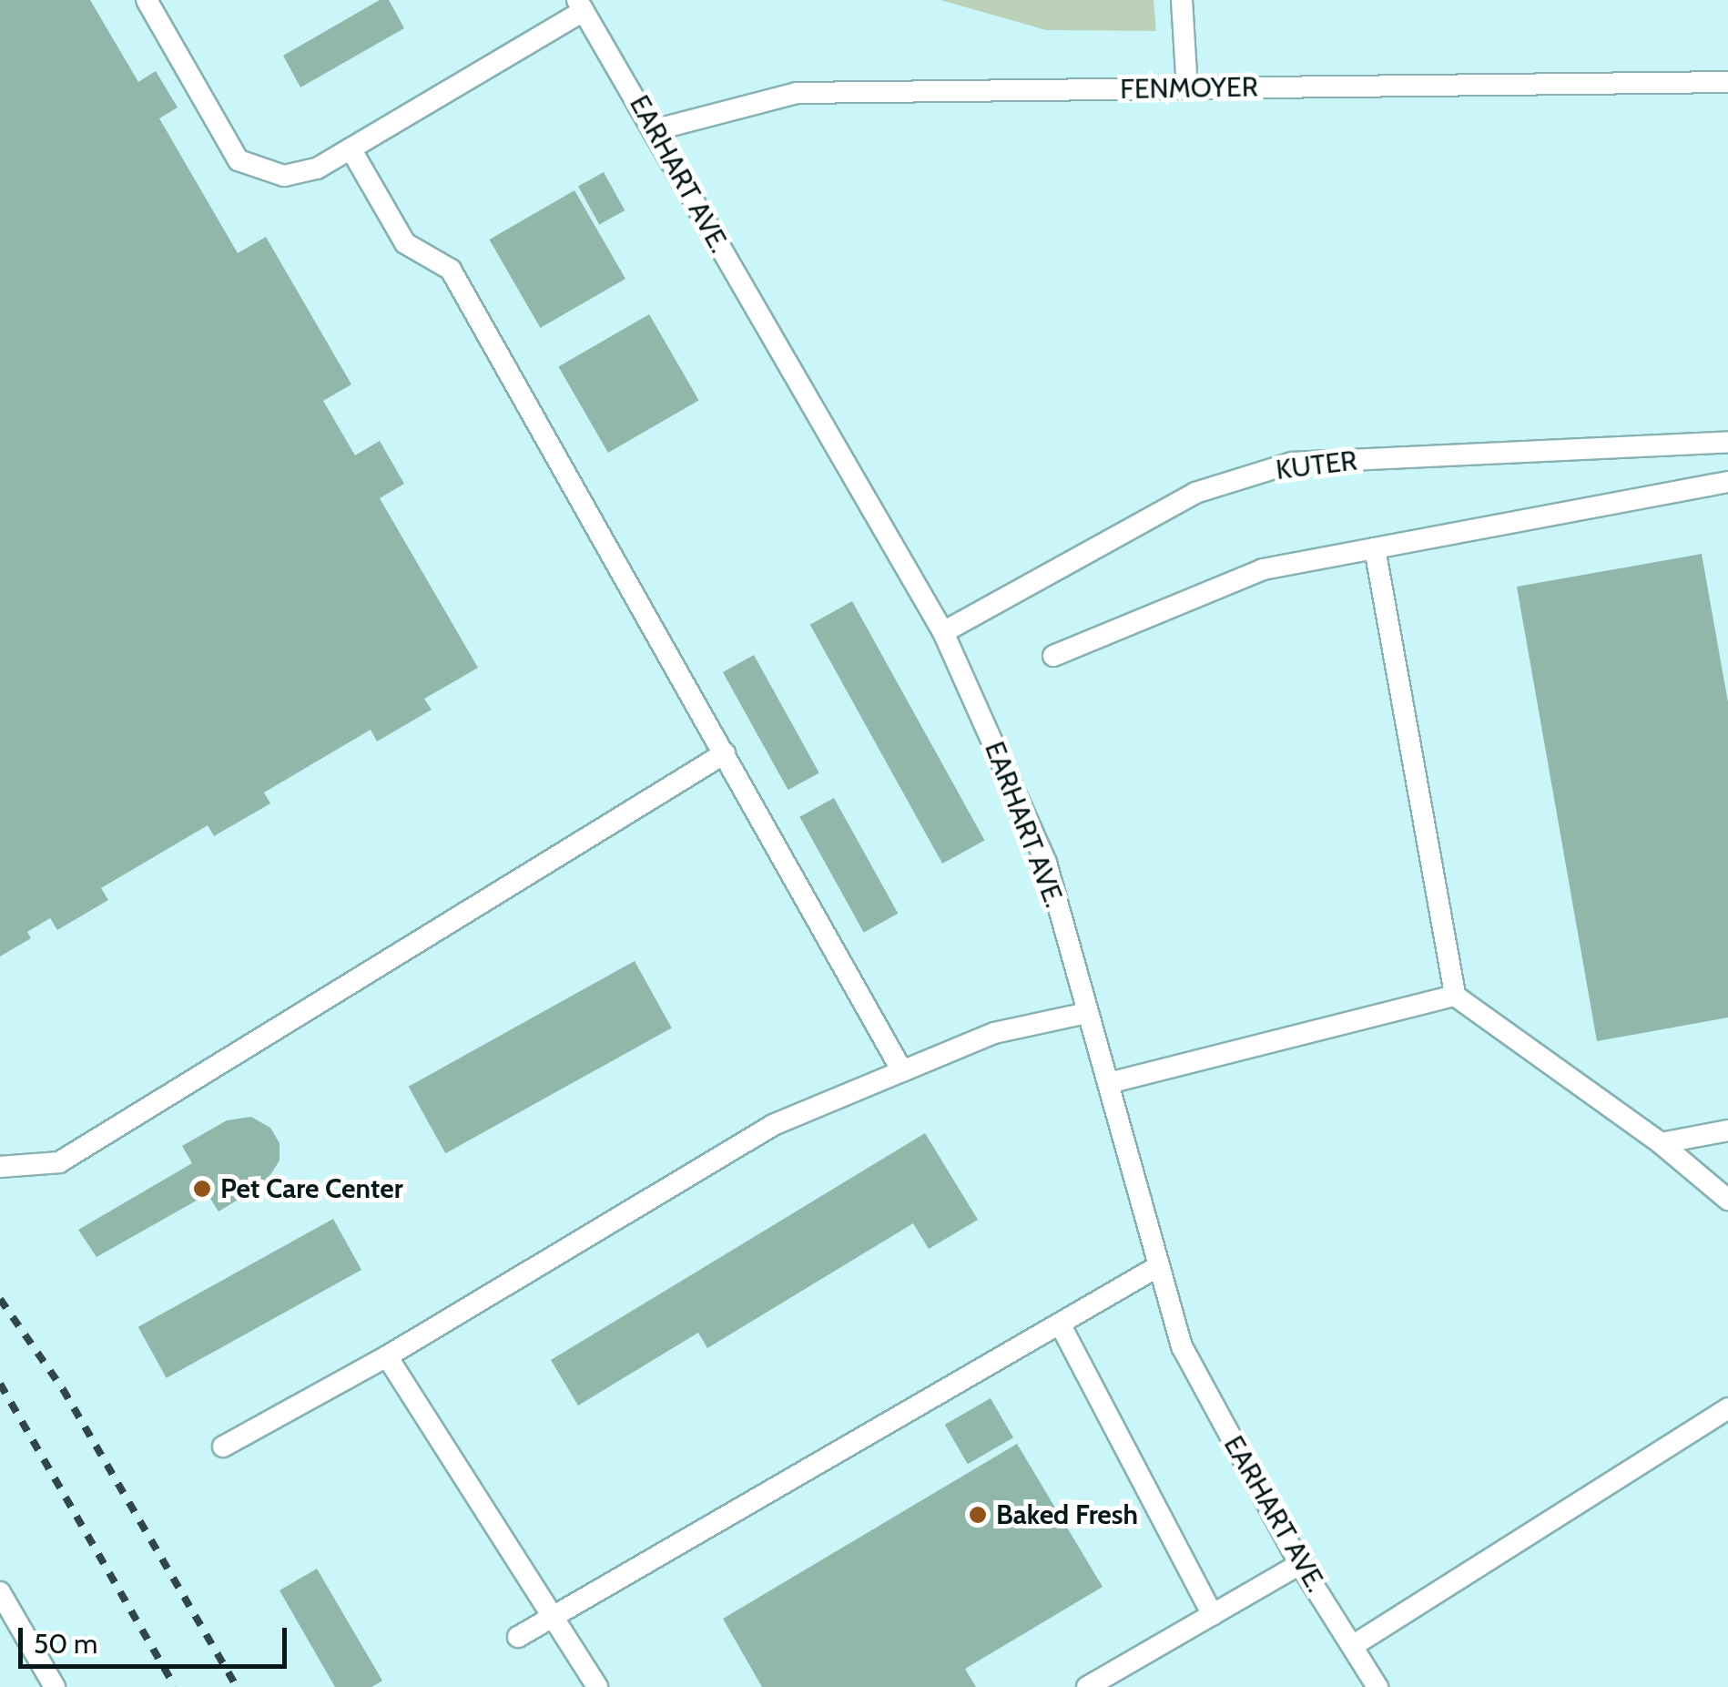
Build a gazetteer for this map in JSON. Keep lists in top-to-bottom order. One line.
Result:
{"streets":{"lane":["FENMOYER","EARHART AVE.","KUTER"]},"crossings":[["FENMOYER","EARHART AVE."],["EARHART AVE.","KUTER"]],"places":["Pet Care Center","Baked Fresh"],"scale_bar":"50 m"}
